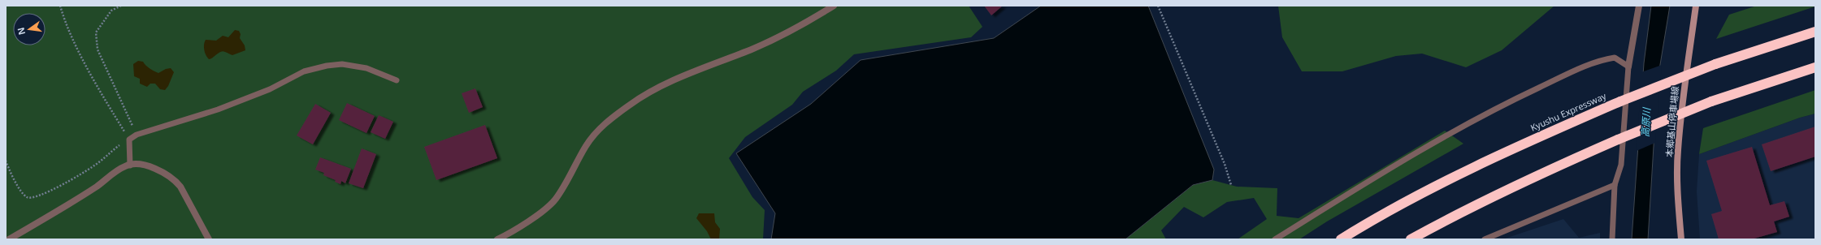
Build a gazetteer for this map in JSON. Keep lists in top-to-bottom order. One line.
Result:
{"streets":{"highway":["Kyushu Expressway"],"main road":["本郷基山停車場線"]},"water":["高原川"],"north":"left"}
